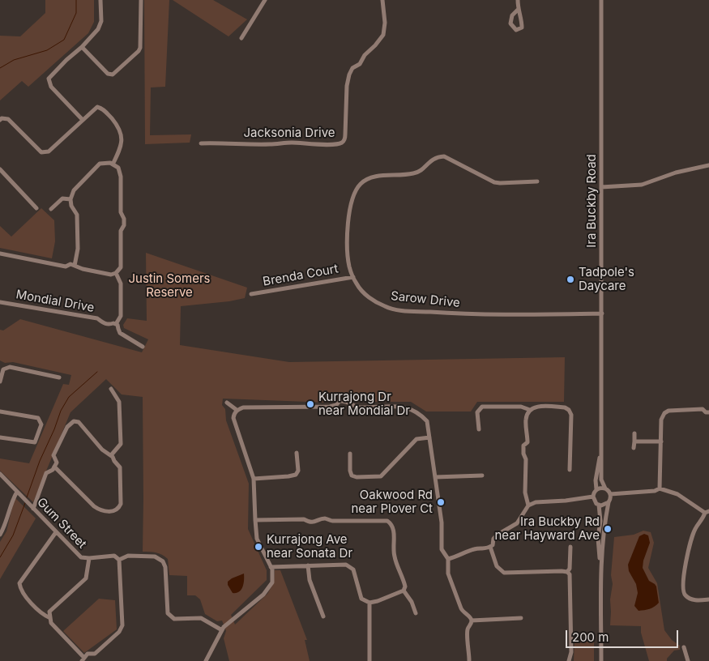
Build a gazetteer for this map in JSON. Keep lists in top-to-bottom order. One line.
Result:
{"streets":{"street":["Jacksonia Drive","Ira Buckby Road","Brenda Court","Sarow Drive","Mondial Drive","Gum Street"]},"crossings":[["Ira Buckby Road","Sarow Drive"],["Brenda Court","Sarow Drive"]],"parks":["Justin Somers Reserve"],"places":["Tadpole's Daycare","Kurrajong Dr near Mondial Dr","Oakwood Rd near Plover Ct","Ira Buckby Rd near Hayward Ave","Kurrajong Ave near Sonata Dr"],"scale_bar":"200 m"}
